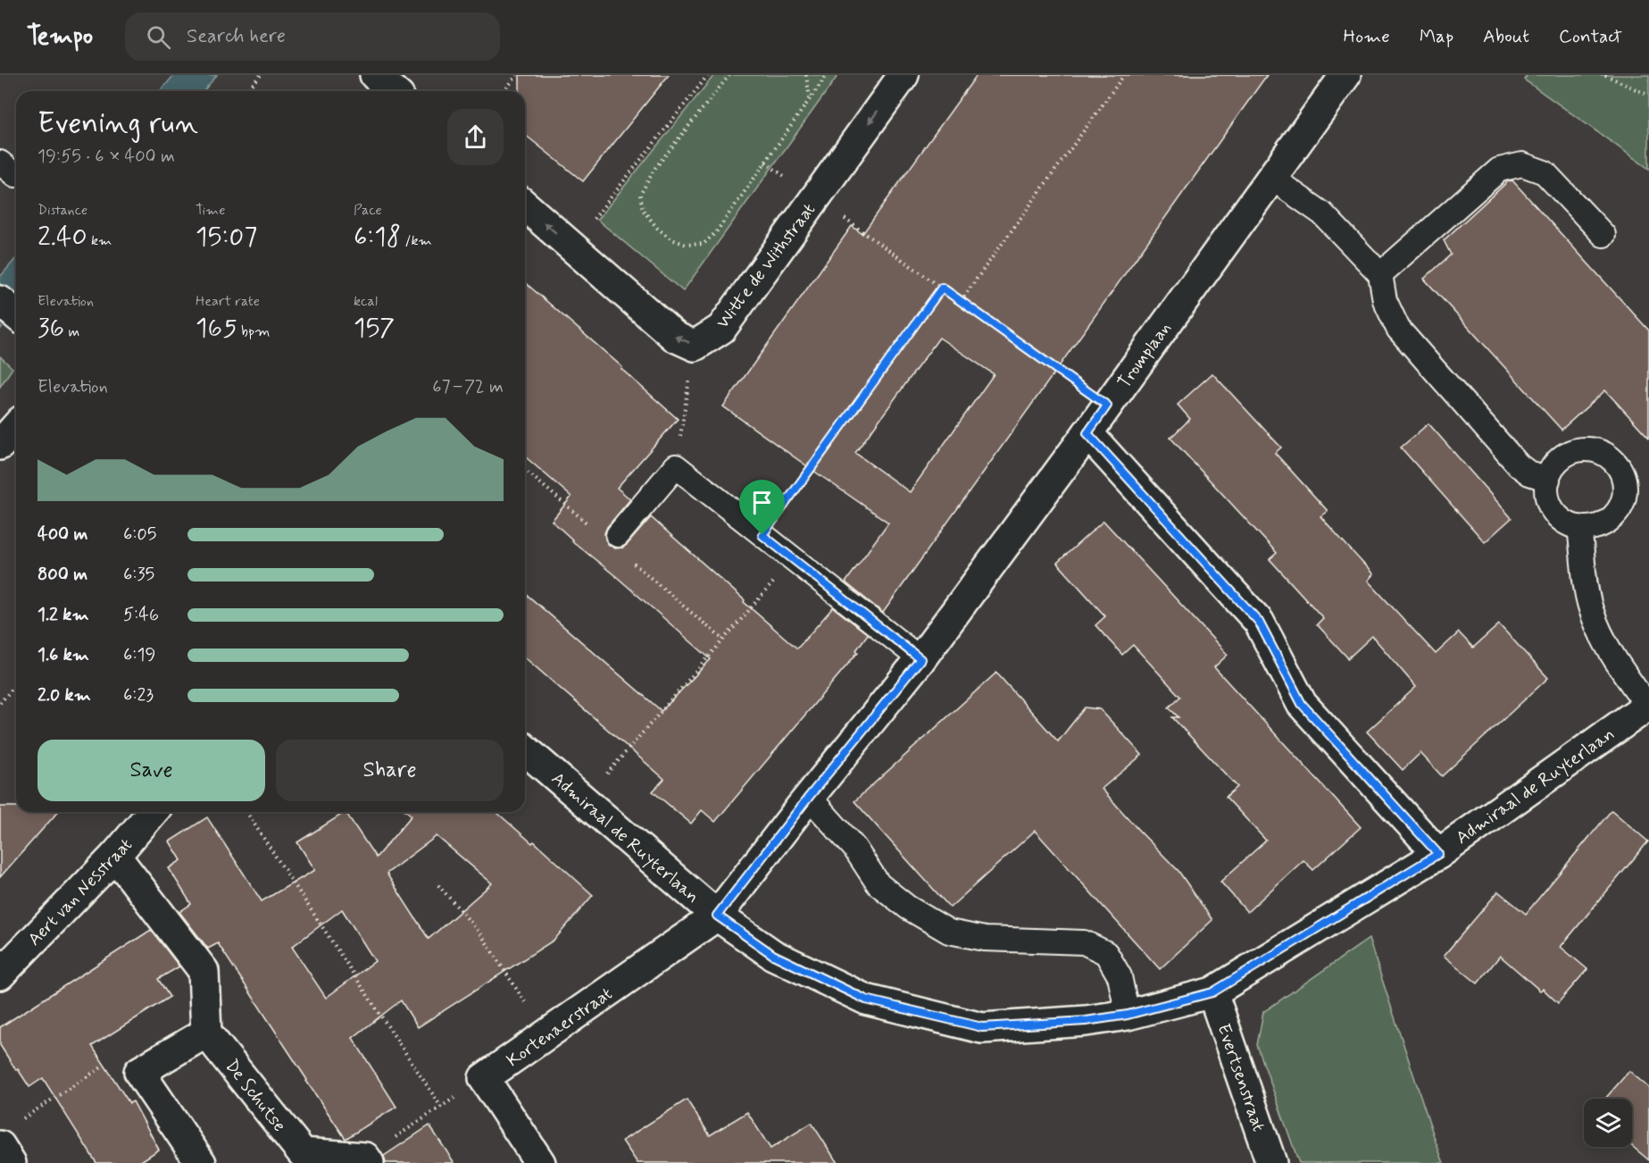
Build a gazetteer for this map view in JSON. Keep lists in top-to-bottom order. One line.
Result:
{"streets":{"street":["Witte de Withstraat","Tromplaan","Admiraal de Ruyterlaan","Aert van Nesstraat","Kortenaerstraat","Evertsenstraat","De Schutse"]},"crossings":[["Tromplaan","Admiraal de Ruyterlaan"],["Tromplaan","Kortenaerstraat"],["Admiraal de Ruyterlaan","Kortenaerstraat"],["Admiraal de Ruyterlaan","Evertsenstraat"]],"one_way":["Witte de Withstraat"],"page":{"header":"Tempo","search":"Search here","nav":["Home","Map","About","Contact"],"heading":["Evening run","19:55 · 6 × 400 m"],"stats":[["Distance","2.40 km"],["Time","15:07"],["Pace","6:18 /km"],["Elevation","36 m"],["Heart rate","165 bpm"],["kcal","157"]],"chart":["Elevation","67–72 m"],"list":[{"name":"400 m","note":"6:05"},{"name":"800 m","note":"6:35"},{"name":"1.2 km","note":"5:46"},{"name":"1.6 km","note":"6:19"},{"name":"2.0 km","note":"6:23"}],"buttons":["Save","Share"]}}
